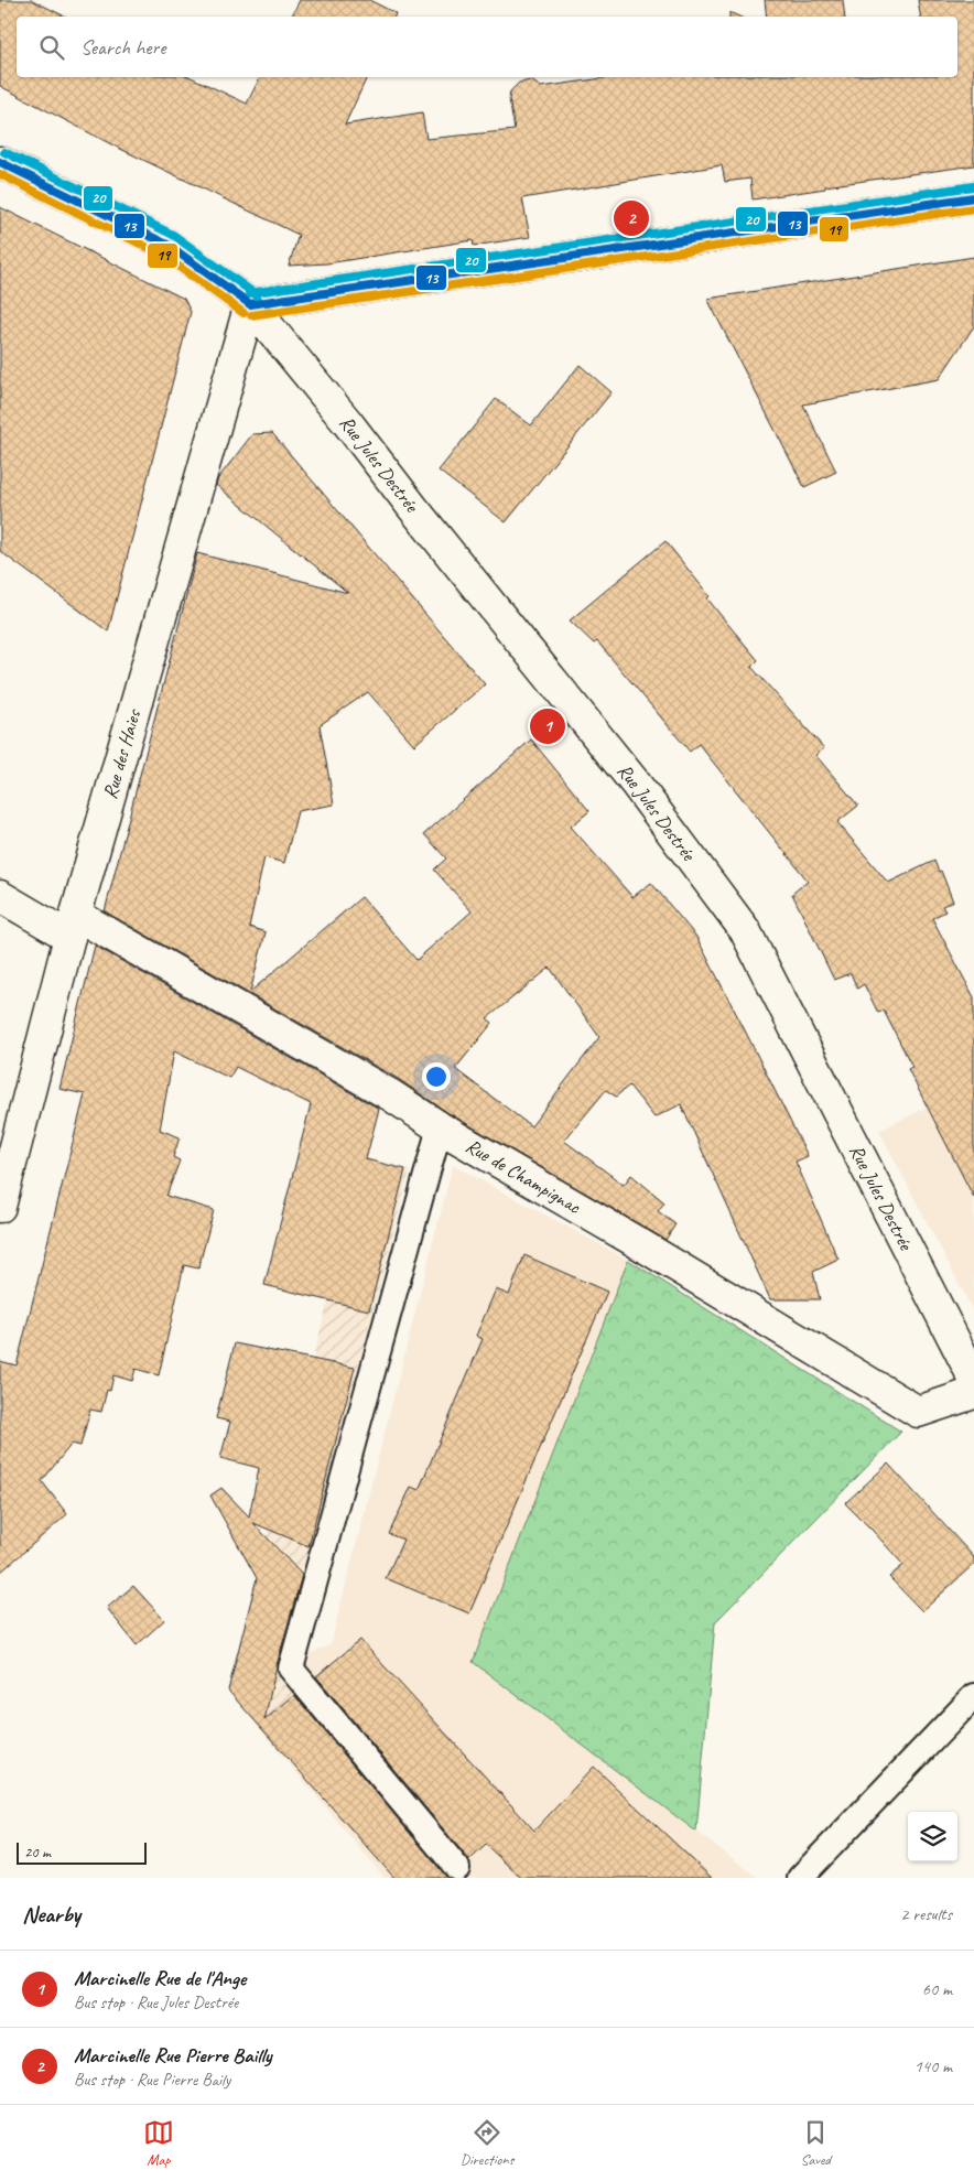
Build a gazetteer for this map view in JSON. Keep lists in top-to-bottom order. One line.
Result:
{"streets":{"street":["Rue Jules Destrée","Rue des Haies","Rue de Champignac"]},"crossings":[["Rue Jules Destrée","Rue des Haies"],["Rue des Haies","Rue de Champignac"]],"lines":["transit line 20","transit line 13","transit line 19"],"scale_bar":"20 m","page":{"search":"Search here","pins":["2","1"],"scale":"20 m","heading":["Nearby","2 results"],"list":[{"mark":"1","name":"Marcinelle Rue de l'Ange","note":"Bus stop · Rue Jules Destrée","value":"60 m"},{"mark":"2","name":"Marcinelle Rue Pierre Bailly","note":"Bus stop · Rue Pierre Baily","value":"140 m"}],"nav":["Map","Directions","Saved"]}}
